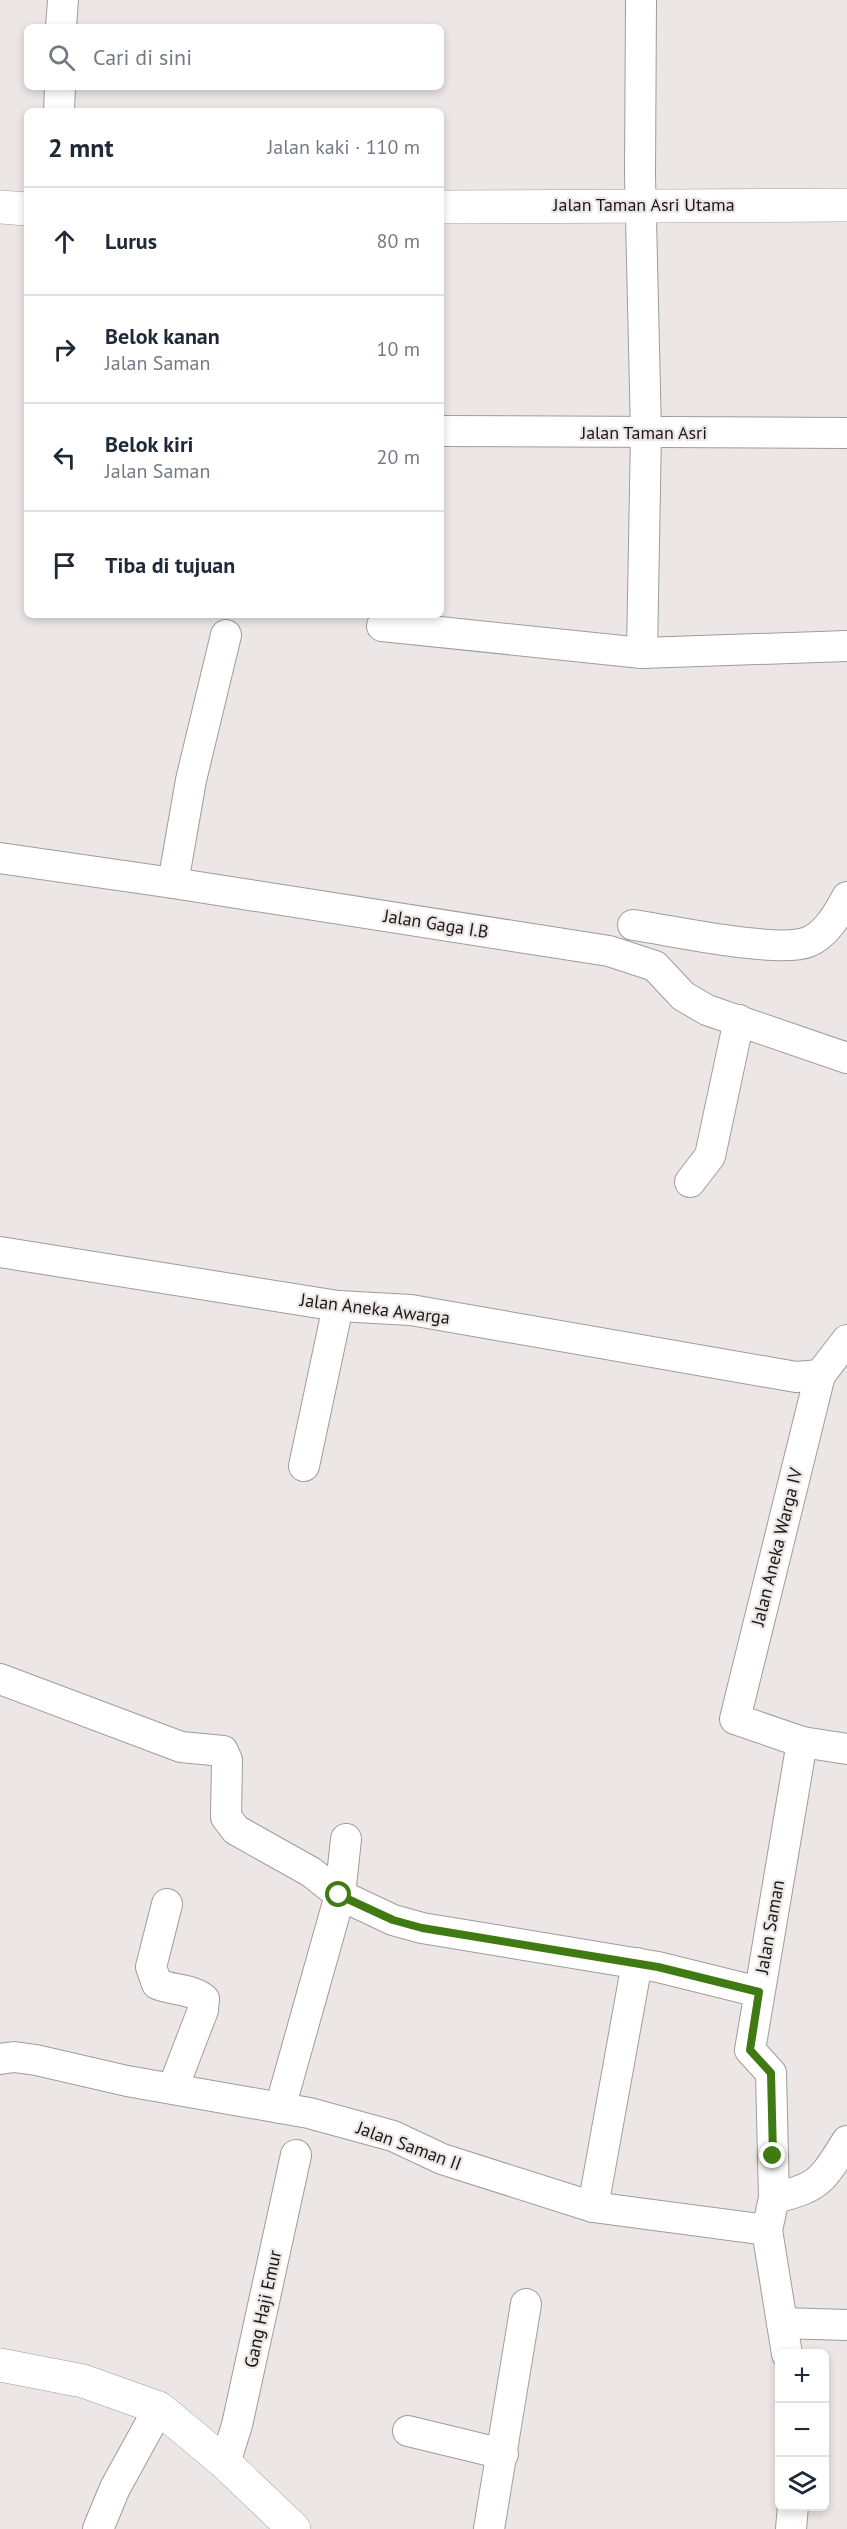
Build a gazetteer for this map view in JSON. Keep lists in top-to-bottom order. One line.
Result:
{"streets":{"street":["Jalan Taman Asri Utama","Jalan Taman Asri","Jalan Gaga I.B","Jalan Aneka Awarga","Jalan Aneka Warga IV","Jalan Saman","Jalan Saman II","Gang Haji Emur"]},"crossings":[["Jalan Aneka Awarga","Jalan Aneka Warga IV"],["Jalan Aneka Warga IV","Jalan Saman"],["Jalan Saman","Jalan Saman II"]],"page":{"search":"Cari di sini","heading":["2 mnt","Jalan kaki · 110 m"],"list":[["Lurus","80 m"],["Belok kanan","Jalan Saman","10 m"],["Belok kiri","Jalan Saman","20 m"],"Tiba di tujuan"],"map_buttons":["+","−"]}}
